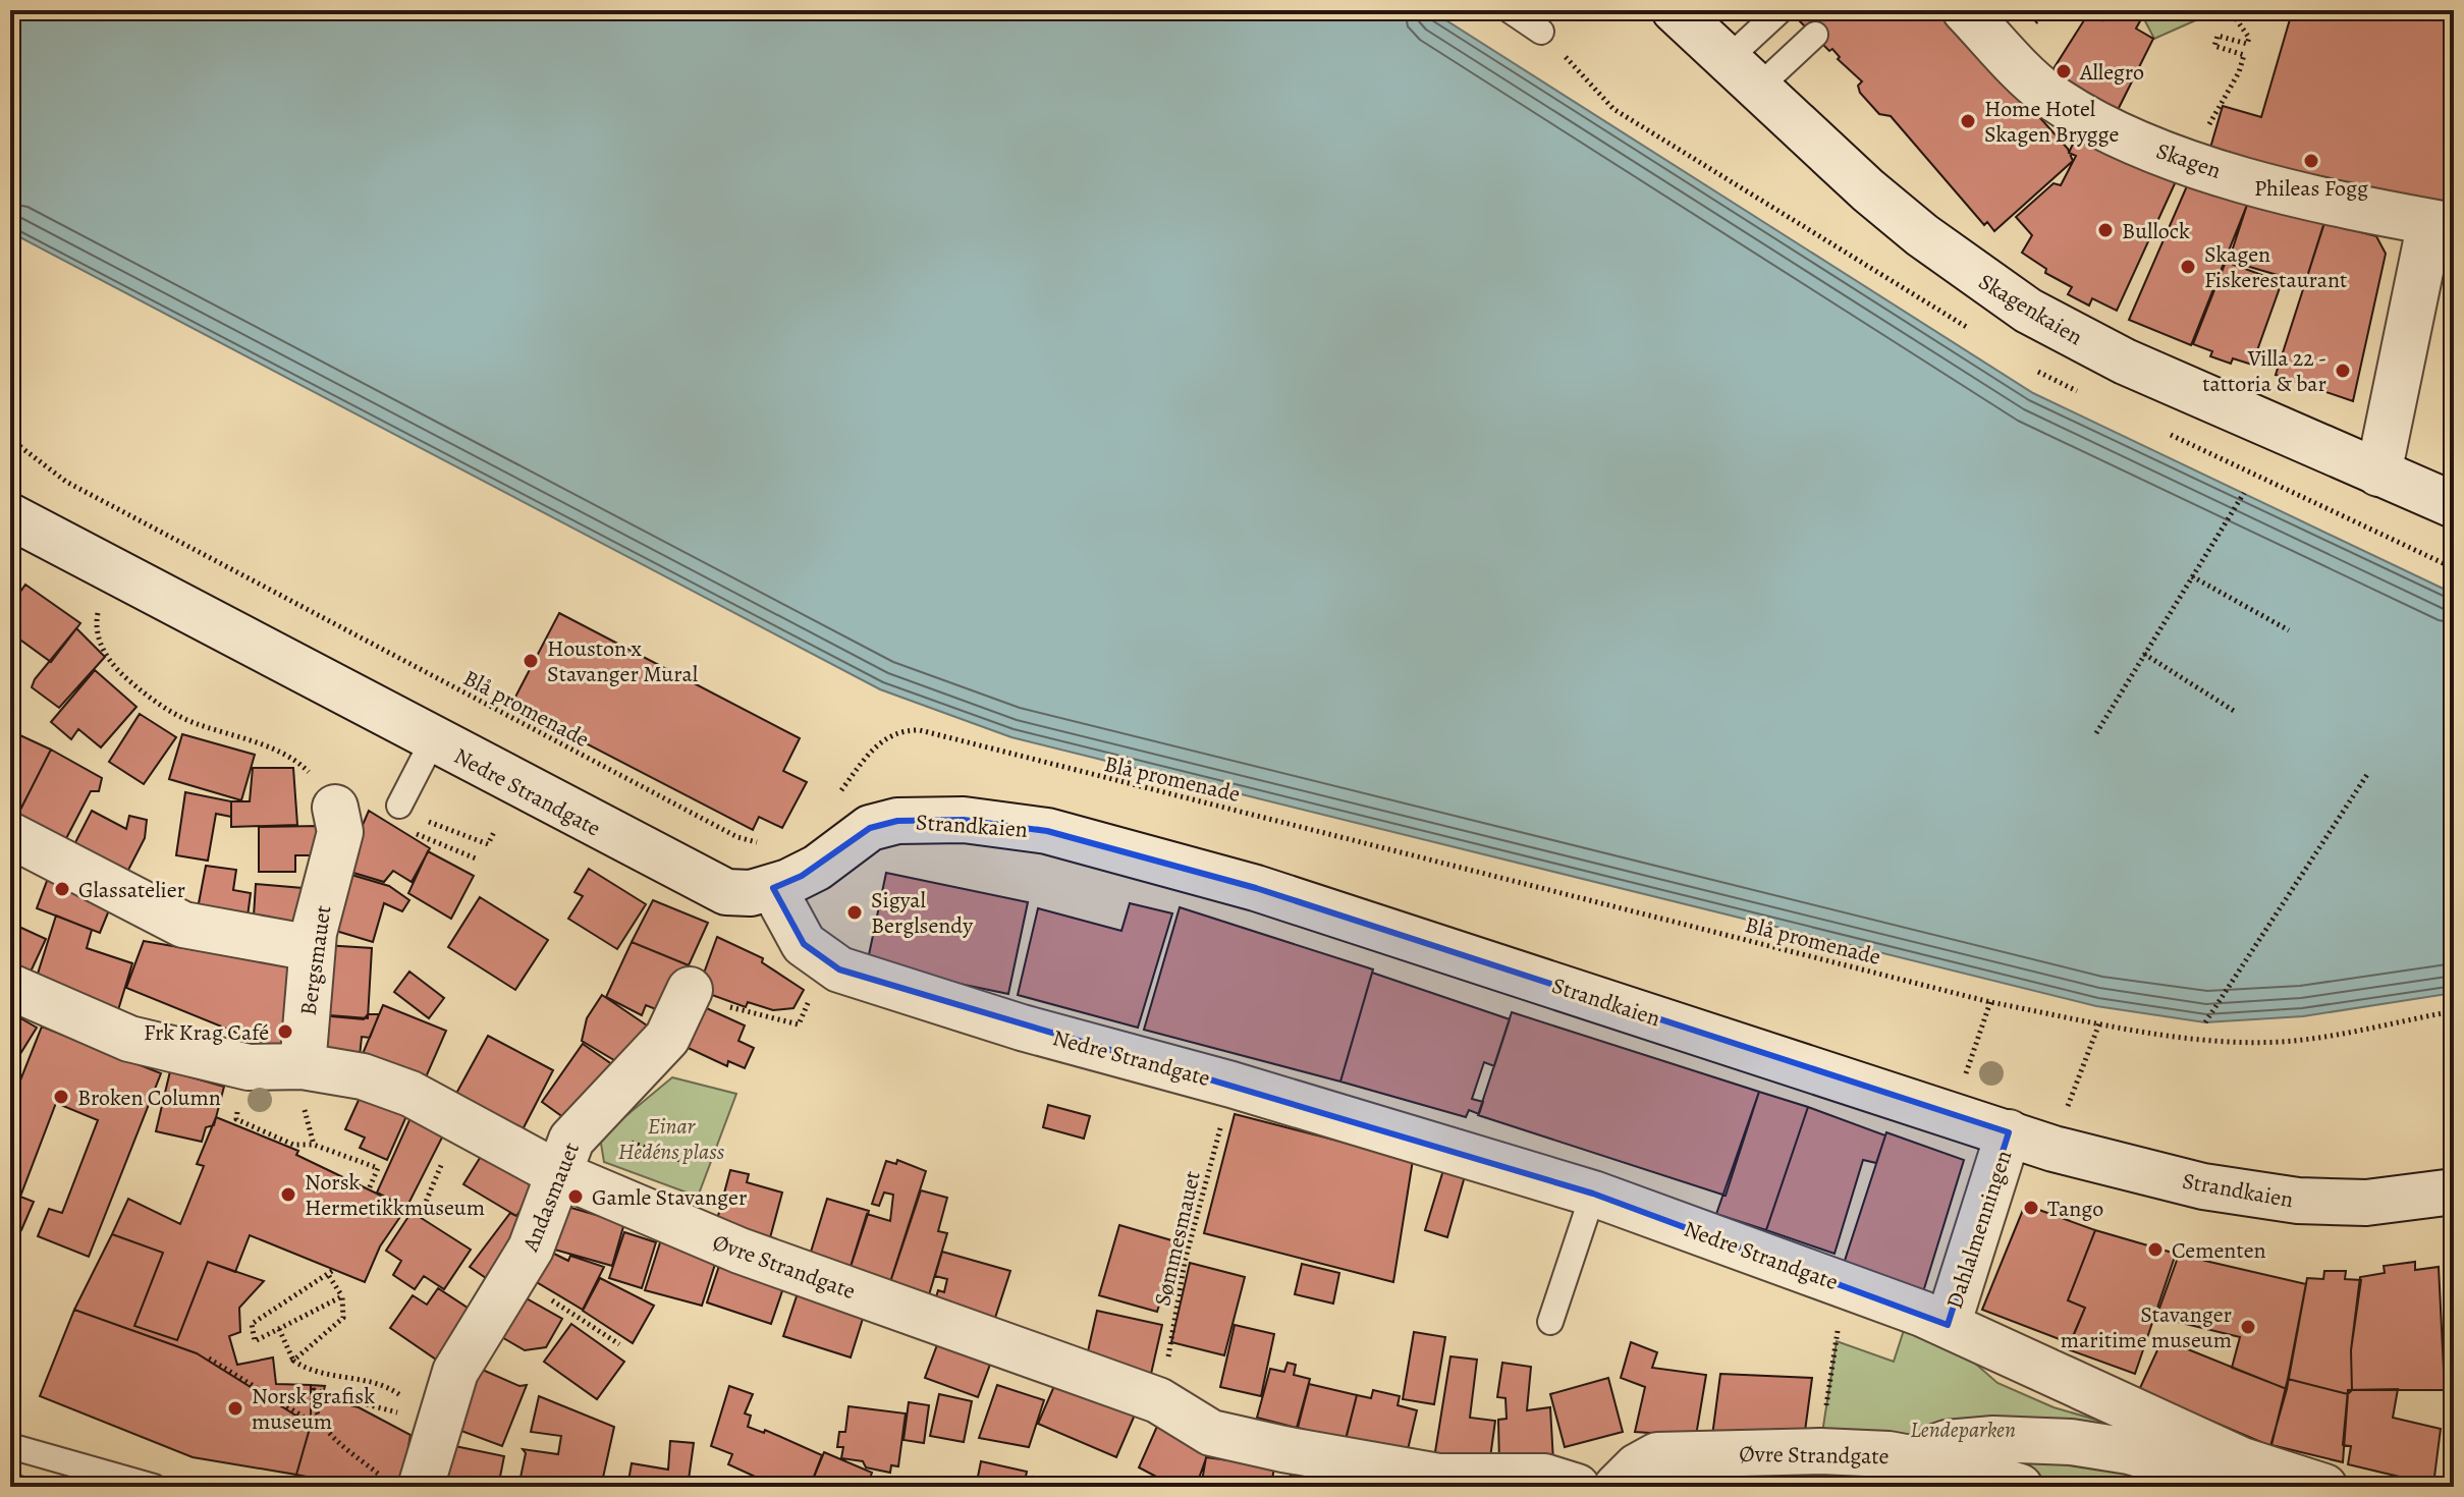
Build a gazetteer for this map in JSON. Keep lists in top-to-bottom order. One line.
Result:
{"streets":{"street":["Skagen","Skagenkaien","Nedre Strandgate","Strandkaien","Bergsmauet","Andasmauet","Dahlalmenningen","Øvre Strandgate"],"path":["Blå promenade","Sømmesmauet"]},"crossings":[["Nedre Strandgate","Strandkaien"],["Nedre Strandgate","Dahlalmenningen"],["Nedre Strandgate","Sømmesmauet"],["Strandkaien","Dahlalmenningen"],["Bergsmauet","Øvre Strandgate"],["Andasmauet","Øvre Strandgate"],["Sømmesmauet","Øvre Strandgate"]],"parks":["Einar Hedéns plass","Lendeparken"],"places":["Allegro","Home Hotel Skagen Brygge","Phileas Fogg","Bullock","Skagen Fiskerestaurant","Villa 22 - tattoria & bar","Houston x Stavanger Mural","Glassatelier","Sigyal Berglsendy","Frk Krag Café","Broken Column","Norsk Hermetikkmuseum","Gamle Stavanger","Tango","Cementen","Stavanger maritime museum","Norsk grafisk museum"]}
